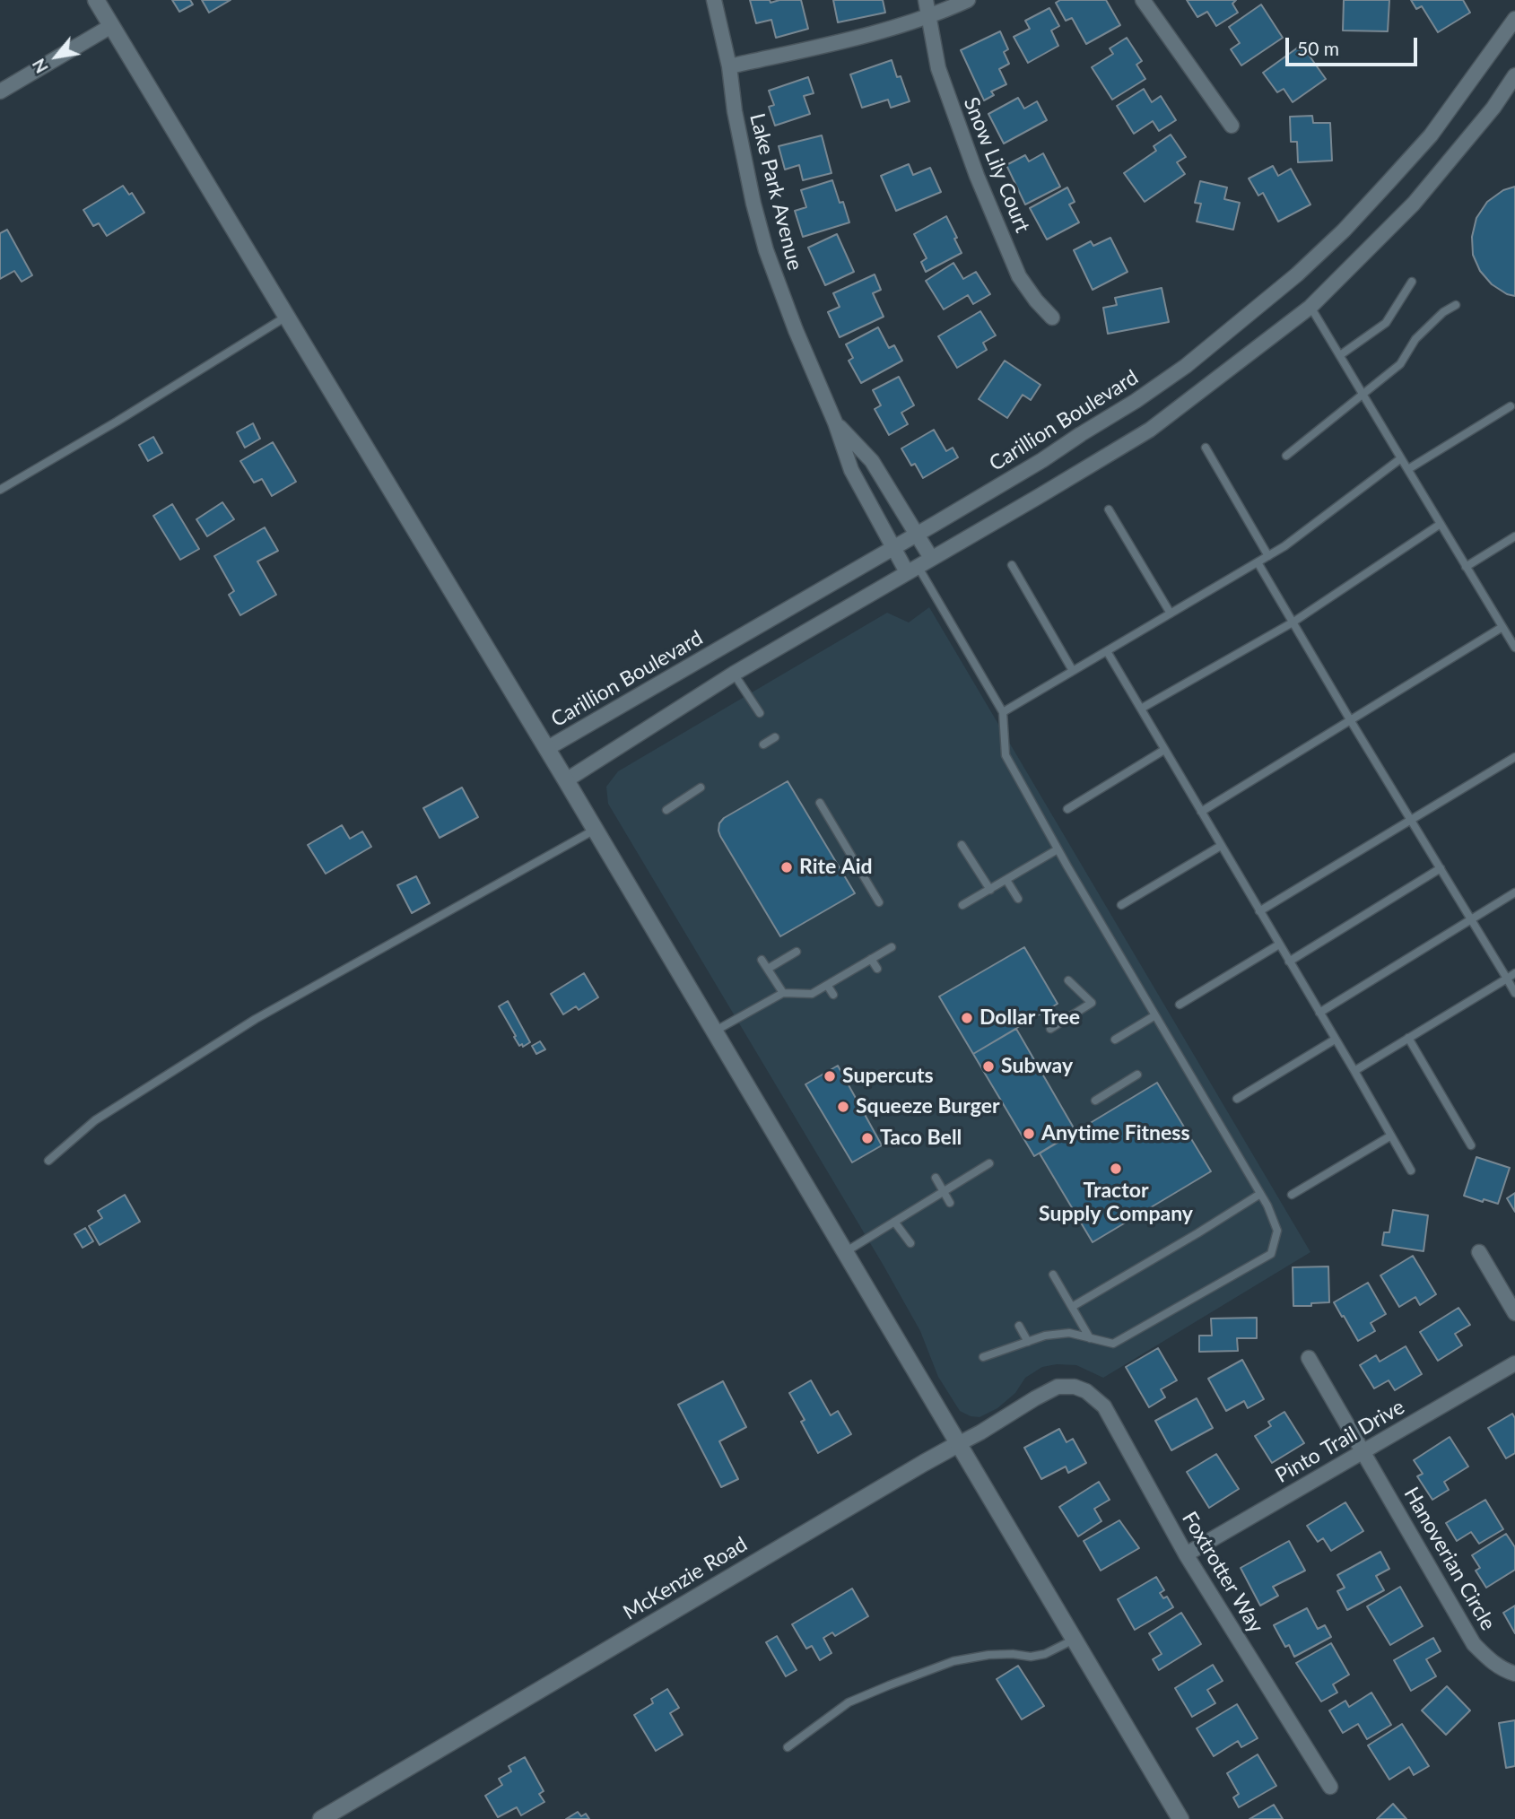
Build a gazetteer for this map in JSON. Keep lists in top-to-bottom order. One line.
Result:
{"streets":{"main road":["McKenzie Road"],"street":["Snow Lily Court","Lake Park Avenue","Carillion Boulevard","Pinto Trail Drive","Hanoverian Circle","Foxtrotter Way"]},"crossings":[["Lake Park Avenue","Carillion Boulevard"],["Pinto Trail Drive","Hanoverian Circle"],["Pinto Trail Drive","Foxtrotter Way"],["Foxtrotter Way","McKenzie Road"]],"places":["Rite Aid","Dollar Tree","Subway","Supercuts","Squeeze Burger","Anytime Fitness","Taco Bell","Tractor Supply Company"],"scale_bar":"50 m","north":"bottom left"}
